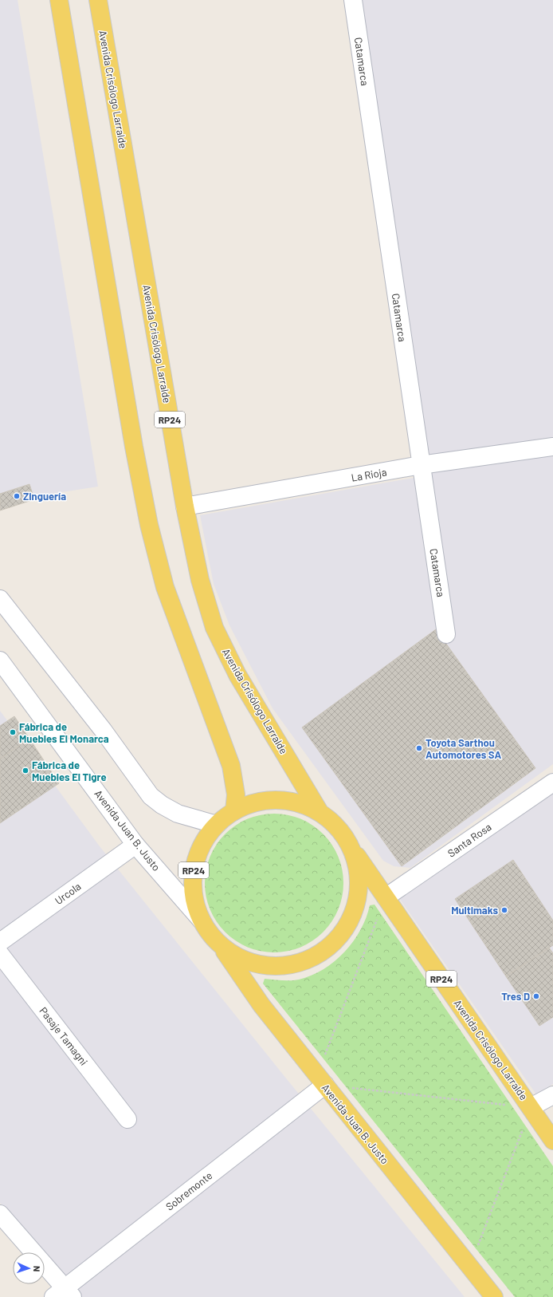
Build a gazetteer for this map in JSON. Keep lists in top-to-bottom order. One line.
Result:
{"streets":{"main road":["Avenida Crisólogo Larralde","RP24","Avenida Juan B. Justo"],"street":["Catamarca","La Rioja","Santa Rosa","Urcola","Pasaje Tamagni","Sobremonte"]},"crossings":[["Catamarca","La Rioja"],["Avenida Crisólogo Larralde","RP24"],["Avenida Crisólogo Larralde","La Rioja"],["Avenida Crisólogo Larralde","Santa Rosa"],["RP24","Avenida Juan B. Justo"],["Avenida Juan B. Justo","Urcola"],["Avenida Juan B. Justo","Sobremonte"]],"places":["Zinguería","Fábrica de Muebles El Monarca","Toyota Sarthou Automotores SA","Fábrica de Muebles El Tigre","Multimaks","Tres D"],"north":"right"}
